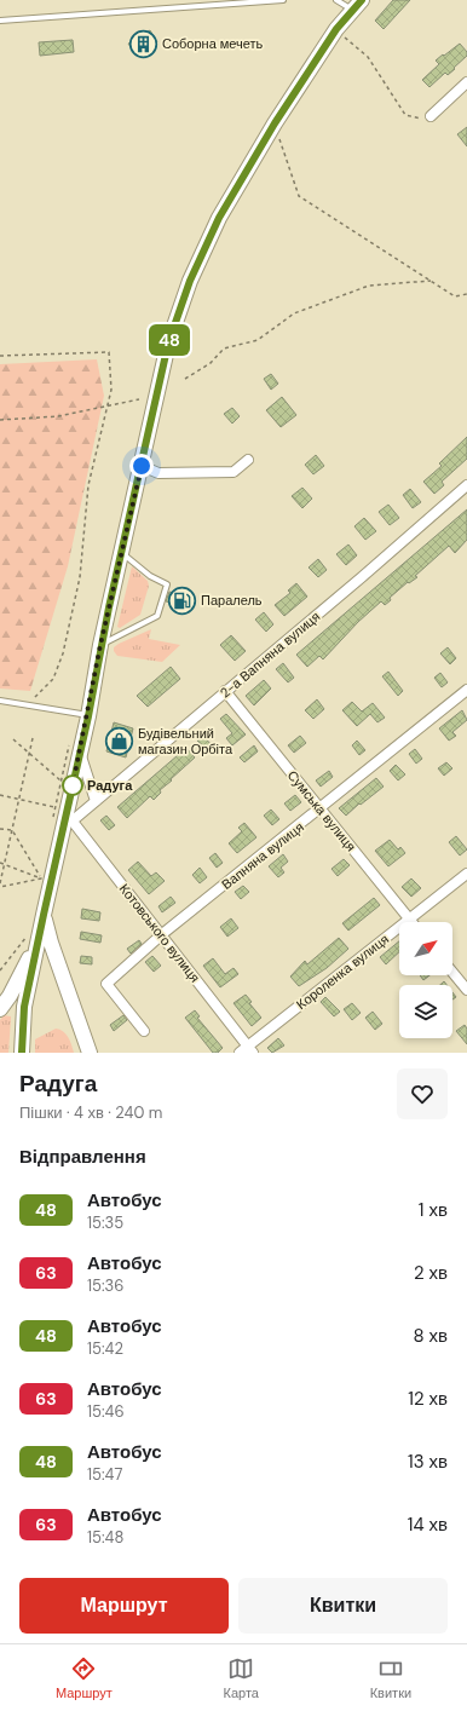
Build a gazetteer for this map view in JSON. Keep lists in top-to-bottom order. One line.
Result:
{"streets":{"street":["2-а Вапняна вулиця","Сумська вулиця","Вапняна вулиця","Котовського вулиця","Короленка вулиця"]},"crossings":[["2-а Вапняна вулиця","Сумська вулиця"],["2-а Вапняна вулиця","Котовського вулиця"],["Сумська вулиця","Вапняна вулиця"],["Сумська вулиця","Короленка вулиця"],["Вапняна вулиця","Котовського вулиця"],["Котовського вулиця","Короленка вулиця"]],"places":{"building":["Соборна мечеть"],"fuel station":["Паралель"],"shop":["Будівельний магазин Орбіта"],"other":["Радуга"]},"lines":["bus line 48"],"north":"top right","page":{"on_map":"48","heading":[["Радуга","Пішки · 4 хв · 240 m"],"Відправлення"],"list":[{"mark":"48","name":"Автобус","note":"15:35","value":"1 хв"},{"mark":"63","name":"Автобус","note":"15:36","value":"2 хв"},{"mark":"48","name":"Автобус","note":"15:42","value":"8 хв"},{"mark":"63","name":"Автобус","note":"15:46","value":"12 хв"},{"mark":"48","name":"Автобус","note":"15:47","value":"13 хв"},{"mark":"63","name":"Автобус","note":"15:48","value":"14 хв"}],"buttons":["Маршрут","Квитки"],"tabs":["Маршрут","Карта","Квитки"]}}
